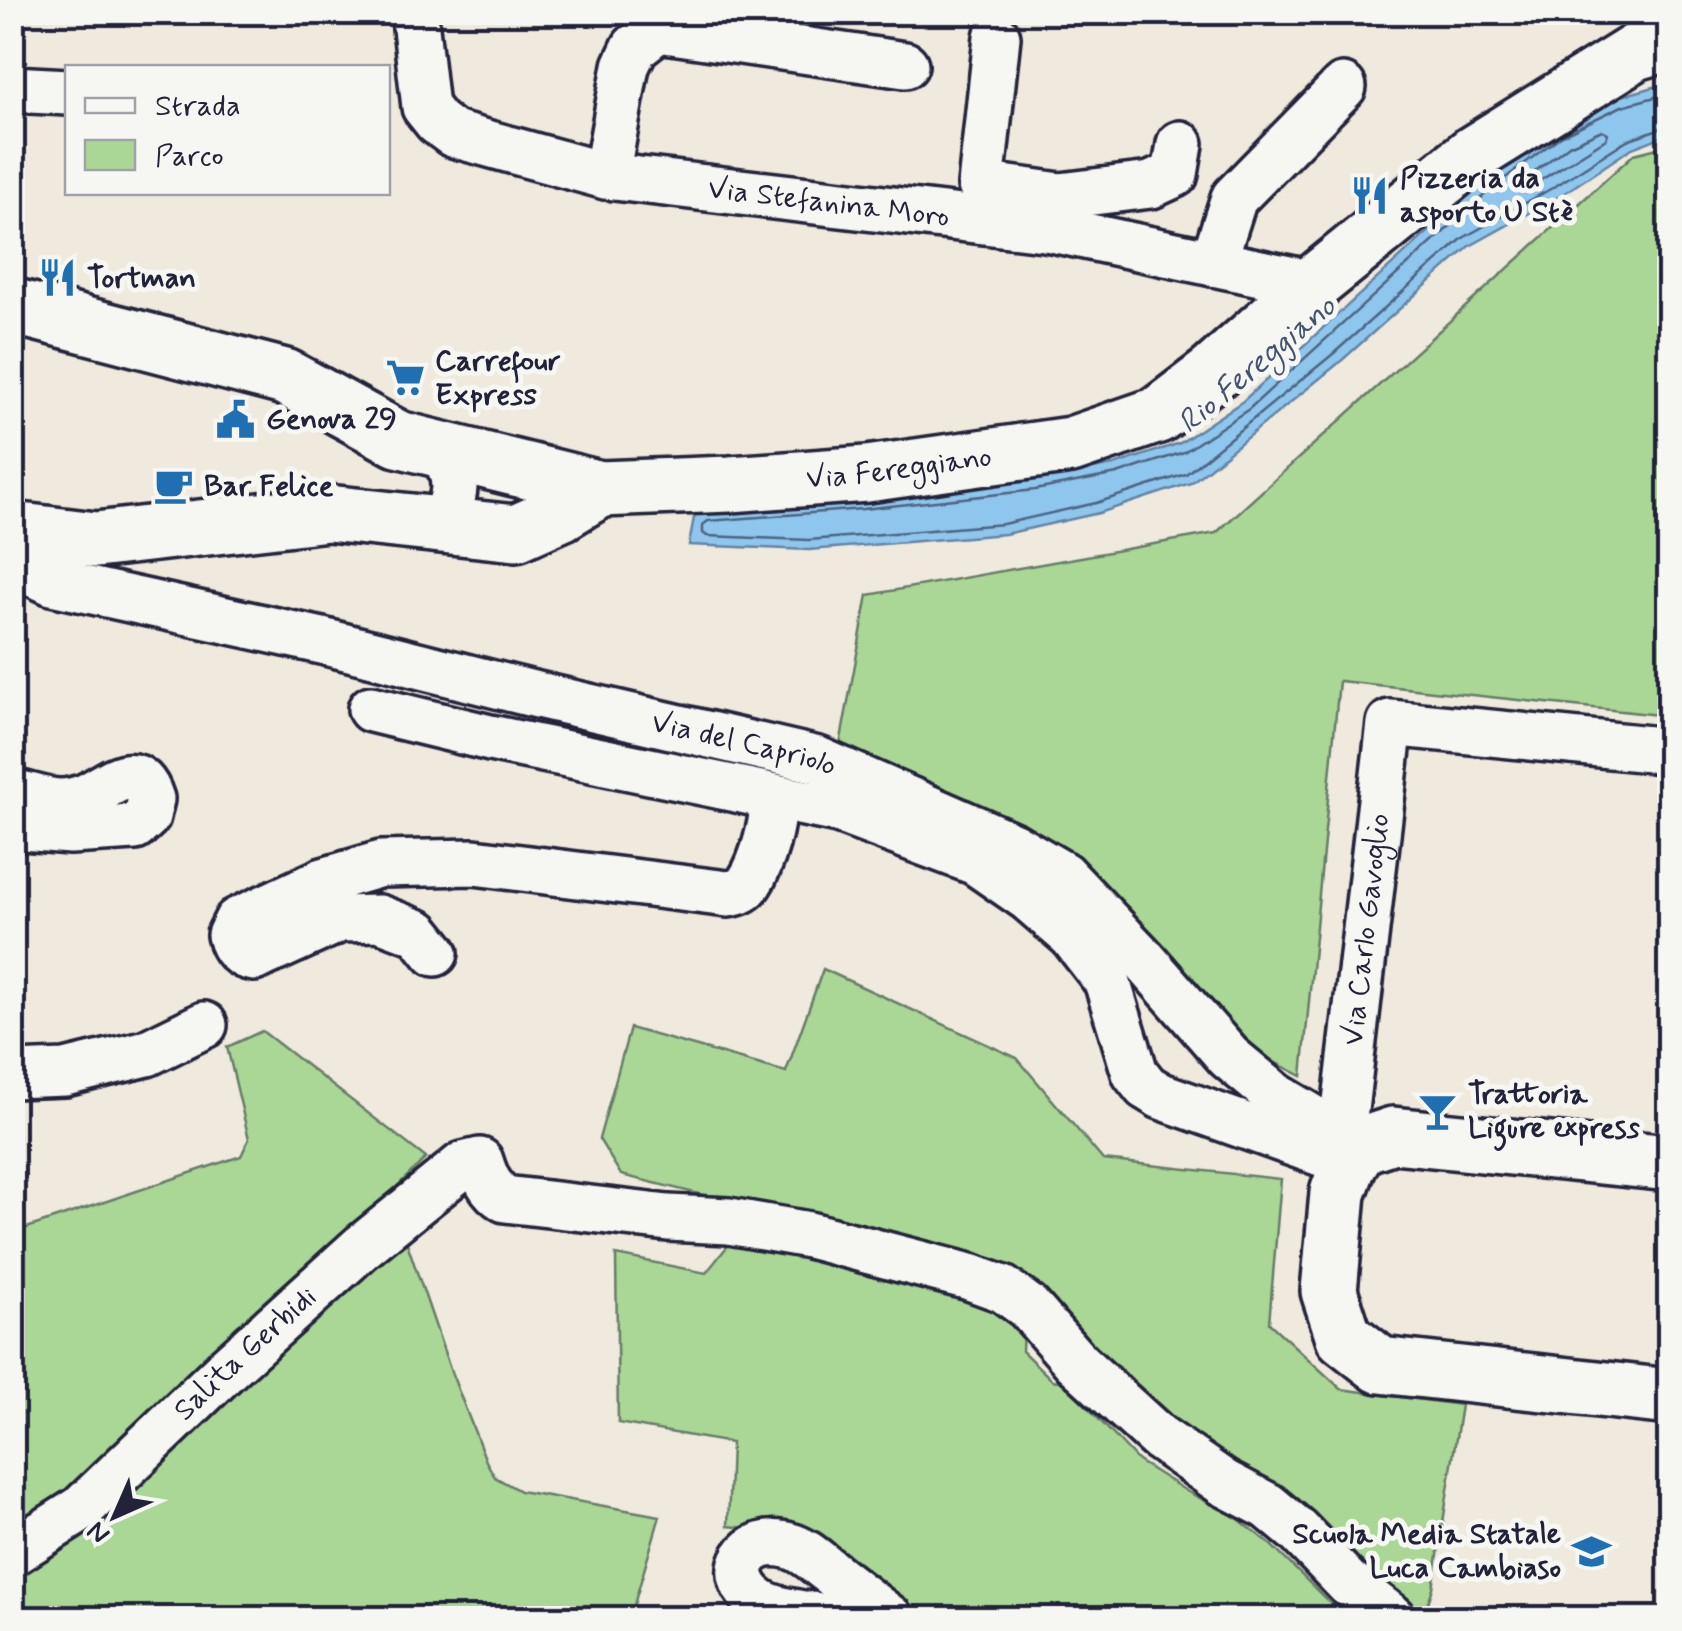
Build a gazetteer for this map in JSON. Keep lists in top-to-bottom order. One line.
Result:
{"streets":{"street":["Via Stefanina Moro","Via Fereggiano","Via del Capriolo","Via Carlo Gavoglio","Salita Gerbidi"]},"crossings":[["Via Stefanina Moro","Via Fereggiano"],["Via del Capriolo","Via Carlo Gavoglio"]],"water":["Rio Fereggiano"],"places":{"restaurant":["Pizzeria da asporto U Stè","Tortman"],"supermarket":["Carrefour Express"],"public building":["Genova 29"],"cafe":["Bar Felice"],"bar":["Trattoria Ligure express"],"school or university":["Scuola Media Statale Luca Cambiaso"]},"legend":["Strada","Parco"],"north":"bottom left"}
